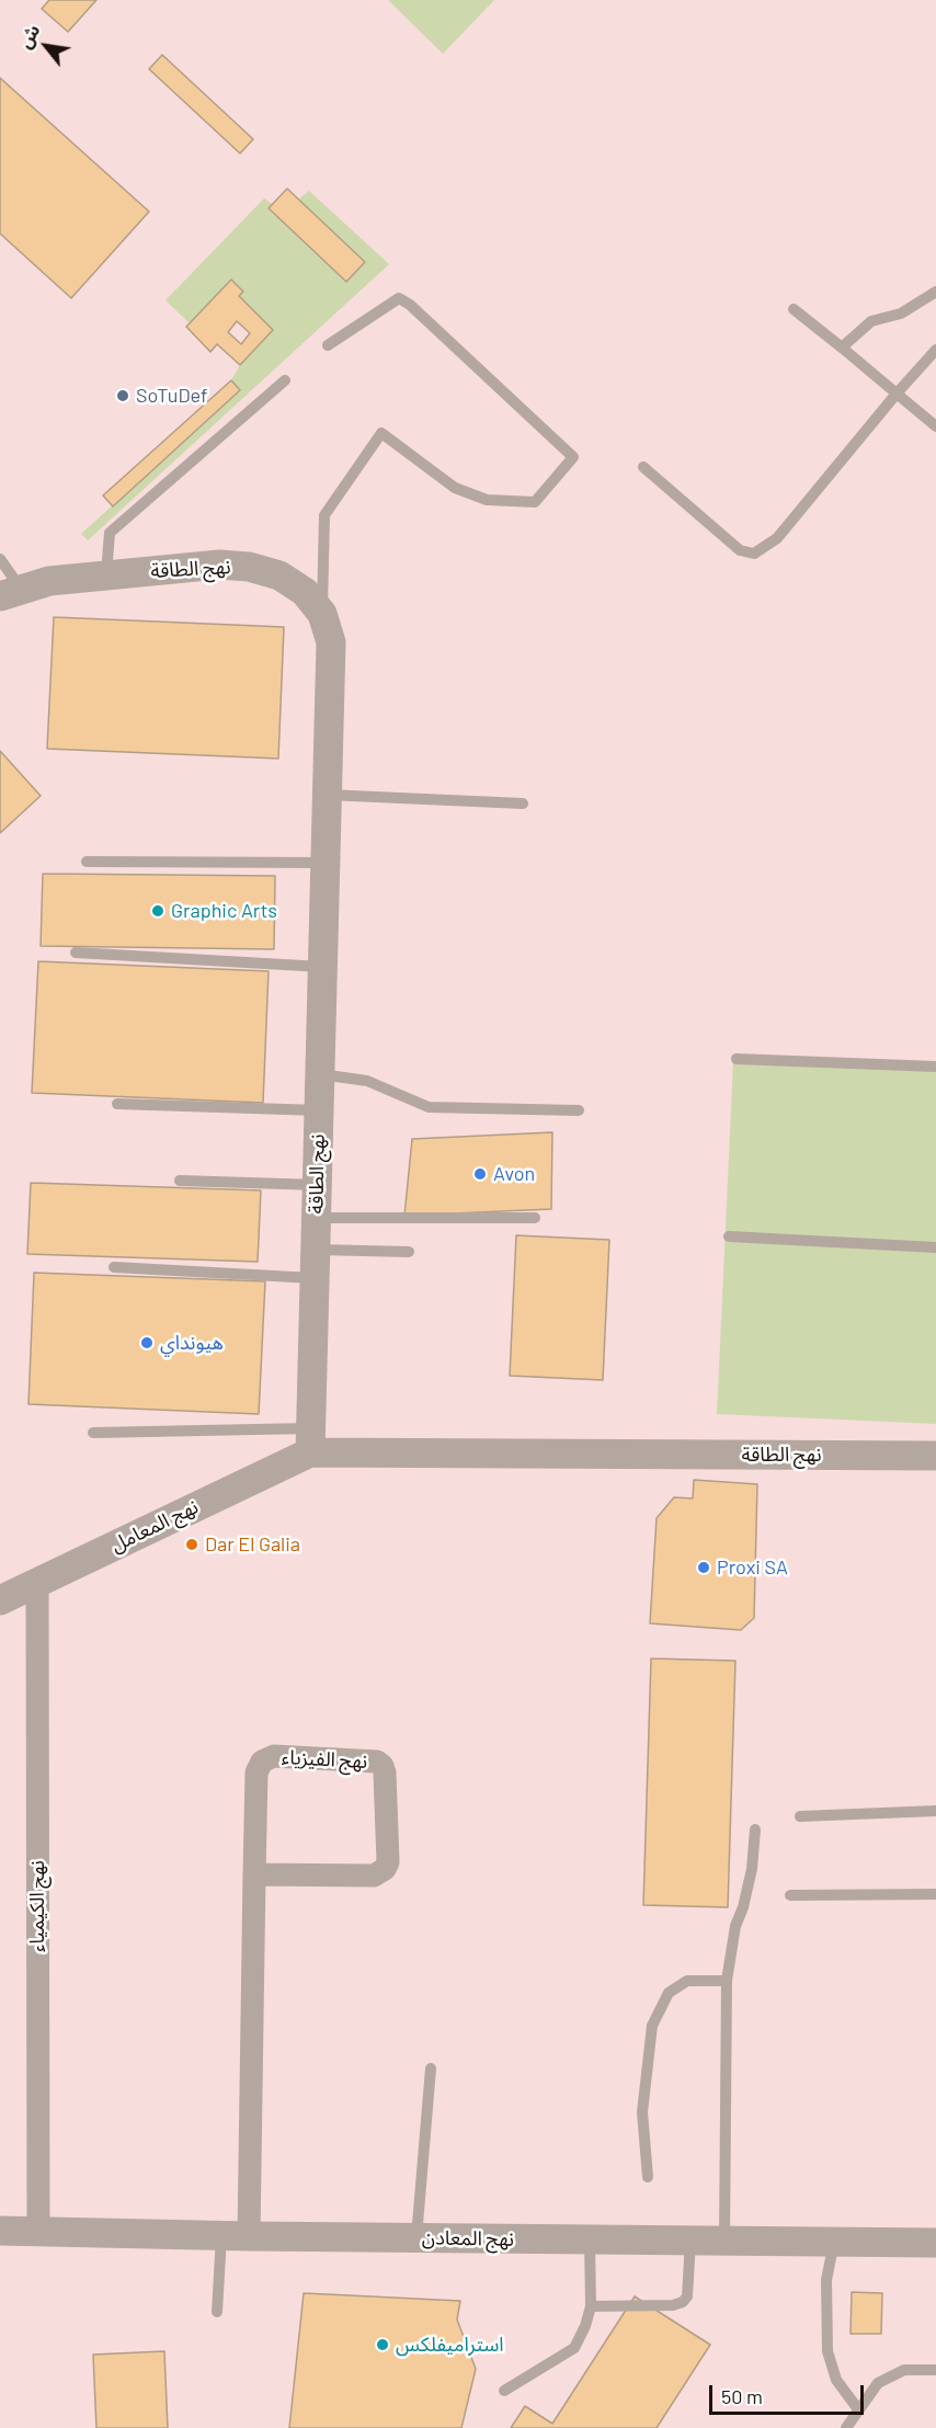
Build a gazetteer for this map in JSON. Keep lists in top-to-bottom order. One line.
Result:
{"streets":{"street":["نهج الطاقة","نهج المعامل","نهج الفيزياء","نهج الكيمياء","نهج المعادن"]},"crossings":[["نهج الطاقة","نهج المعامل"],["نهج المعامل","نهج الكيمياء"],["نهج الفيزياء","نهج المعادن"],["نهج الكيمياء","نهج المعادن"]],"places":["SoTuDef","Graphic Arts","Avon","هيونداي","Dar El Galia","Proxi SA","استراميفلكس"],"scale_bar":"50 m","north":"top left"}
